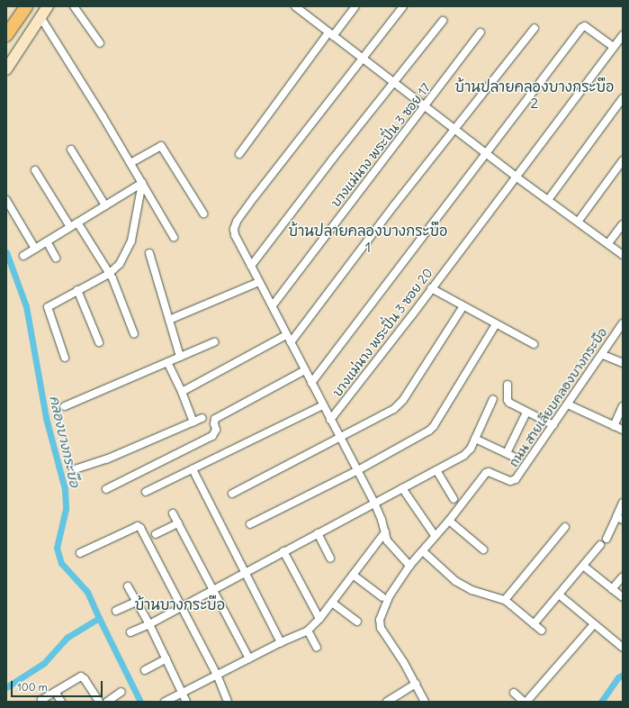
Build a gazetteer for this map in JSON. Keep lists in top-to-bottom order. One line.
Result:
{"streets":{"street":["บางแม่นาง พระปิ่น 3 ซอย 17","บางแม่นาง พระปิ่น 3 ซอย 20","ถนน สายเลียบคลองบางกระบือ"]},"districts":["บ้านปลายคลองบางกระบือ 2","บ้านปลายคลองบางกระบือ 1","บ้านบางกระบือ"],"water":["คลองบางกระบือ"],"scale_bar":"100 m"}
